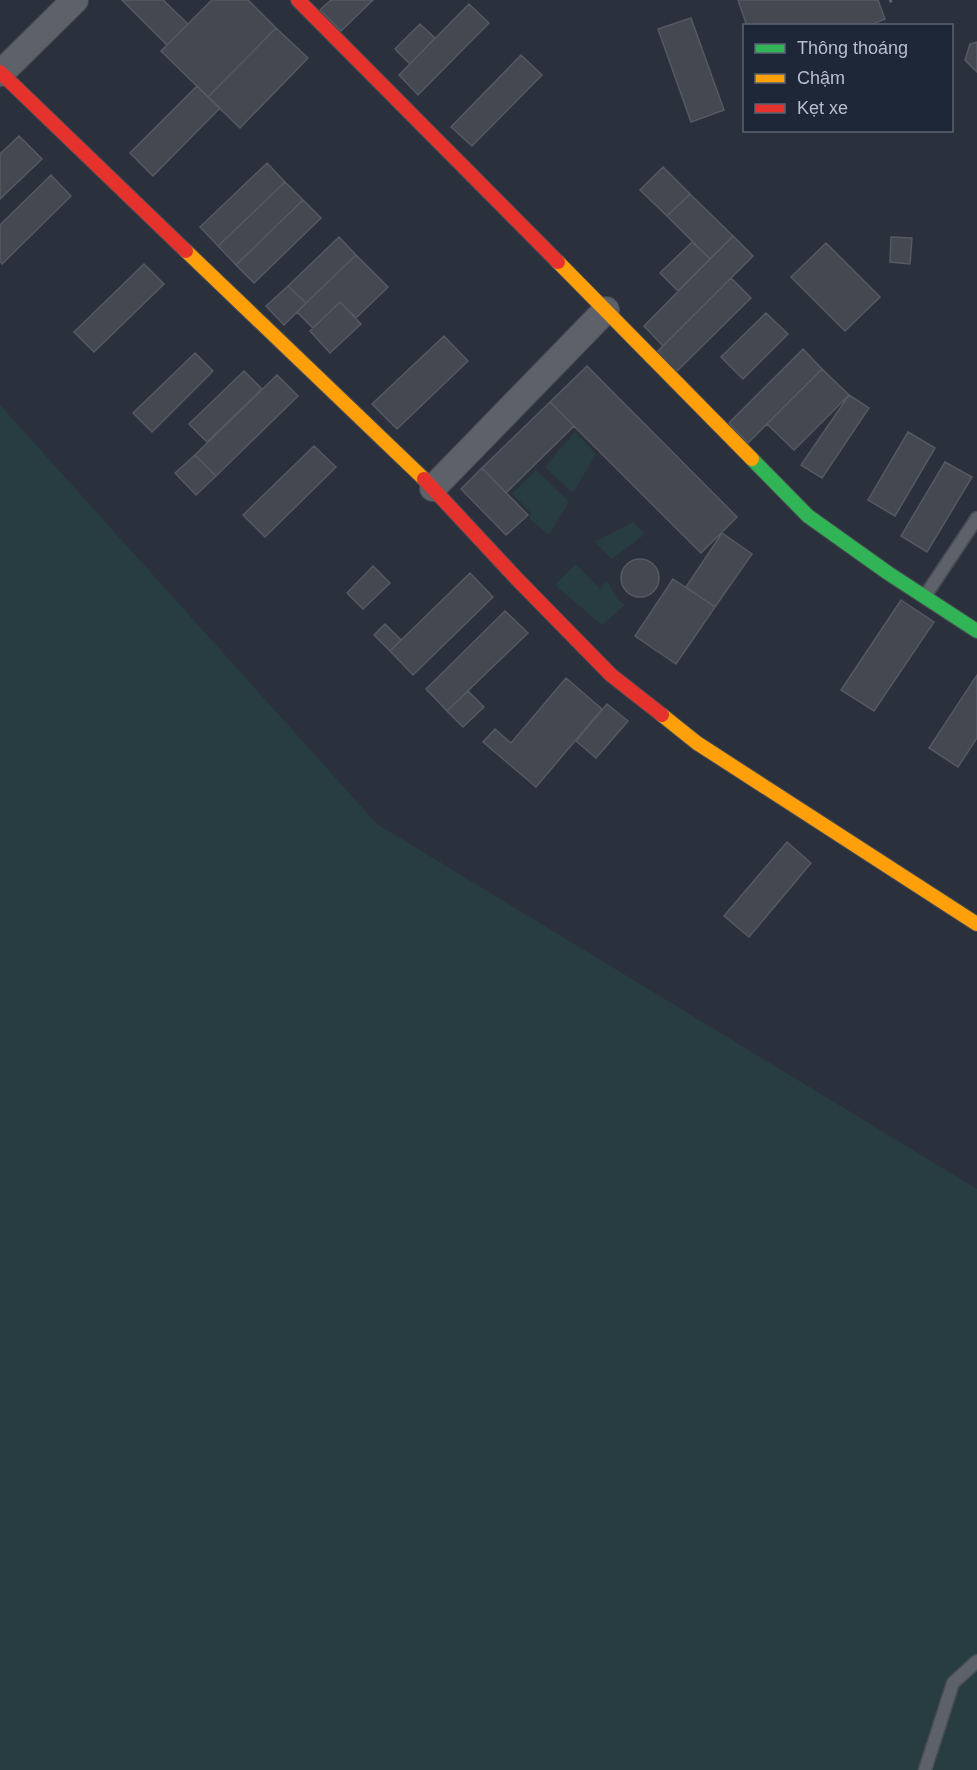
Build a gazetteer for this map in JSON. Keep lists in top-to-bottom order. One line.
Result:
{"legend":["Thông thoáng","Chậm","Kẹt xe"]}
